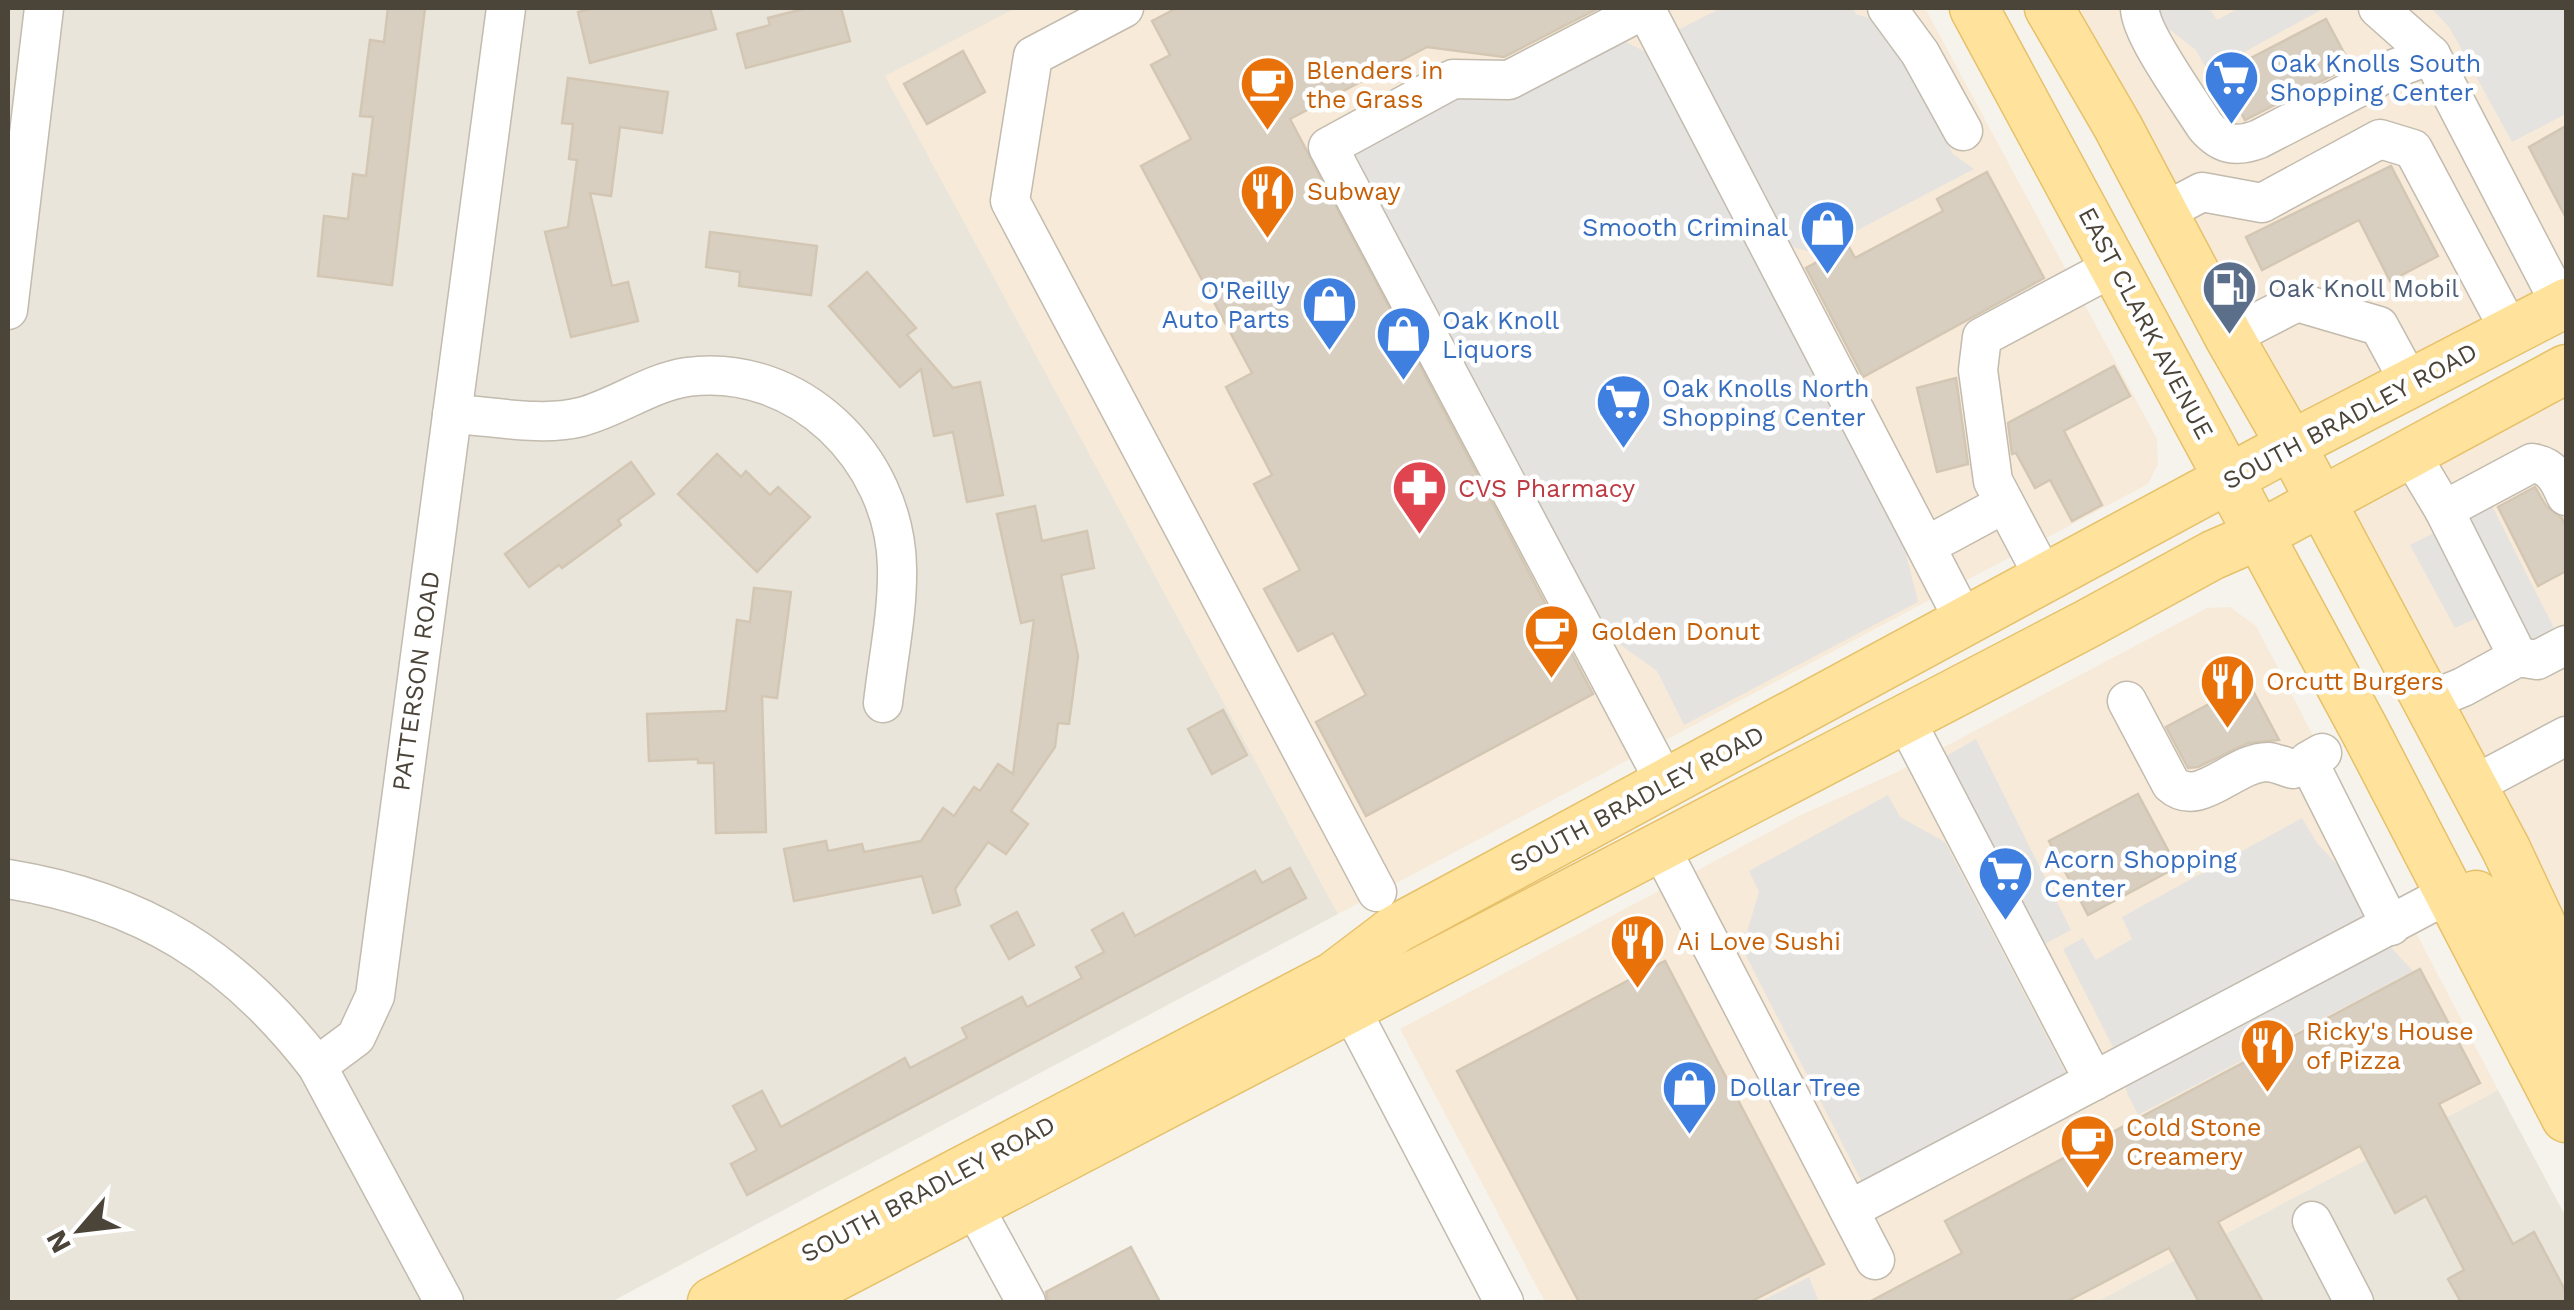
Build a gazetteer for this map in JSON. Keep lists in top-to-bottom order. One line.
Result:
{"streets":{"main road":["EAST CLARK AVENUE","SOUTH BRADLEY ROAD"],"street":["PATTERSON ROAD"]},"crossings":[["EAST CLARK AVENUE","SOUTH BRADLEY ROAD"]],"places":{"supermarket":["Oak Knolls South Shopping Center","Oak Knolls North Shopping Center","Acorn Shopping Center"],"cafe":["Blenders in the Grass","Golden Donut","Cold Stone Creamery"],"restaurant":["Subway","Orcutt Burgers","Ai Love Sushi","Ricky's House of Pizza"],"shop":["Smooth Criminal","O'Reilly Auto Parts","Oak Knoll Liquors","Dollar Tree"],"fuel station":["Oak Knoll Mobil"],"pharmacy":["CVS Pharmacy"]},"north":"bottom left"}
